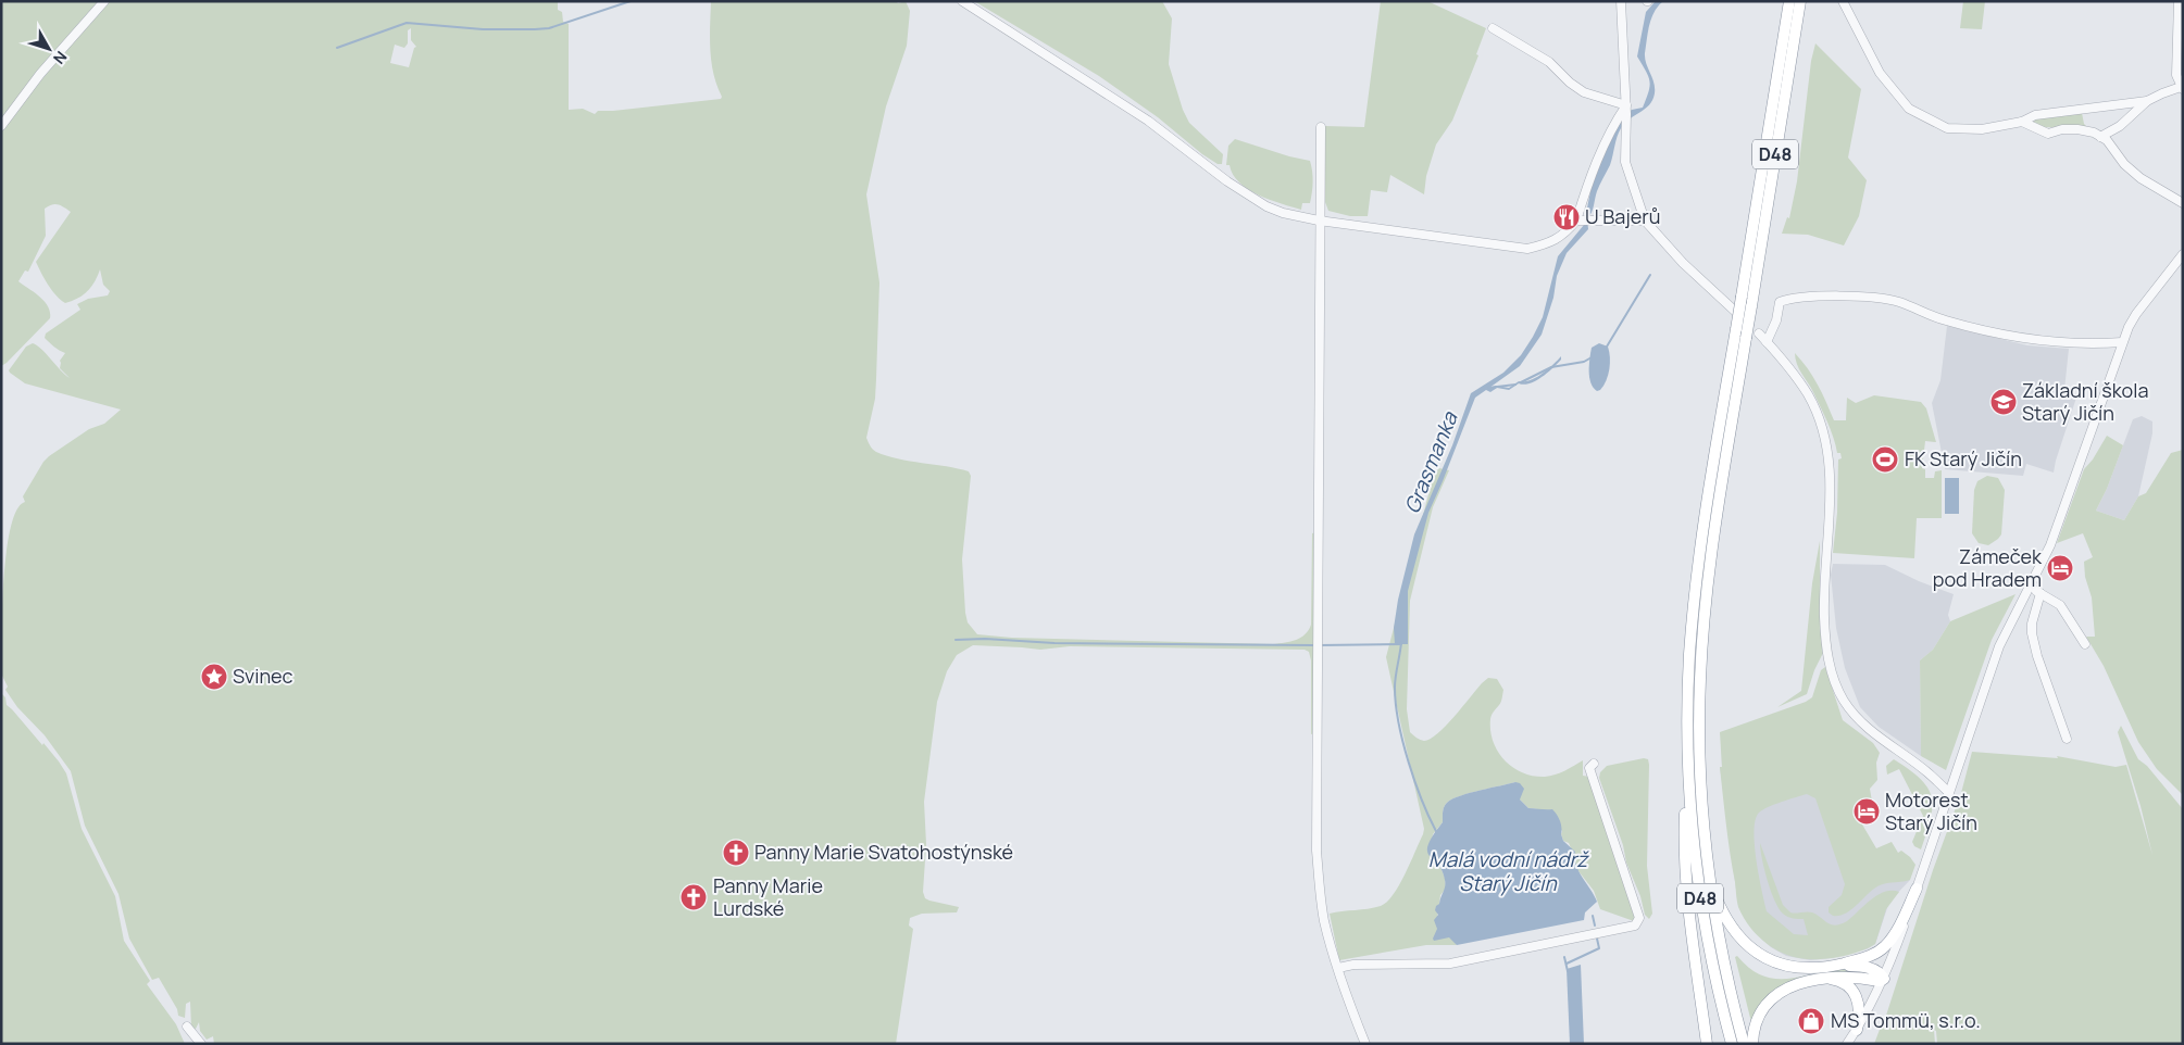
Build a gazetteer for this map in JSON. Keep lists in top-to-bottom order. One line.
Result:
{"streets":{"highway":["D48"]},"water":["Grasmanka","Malá vodní nádrž Starý Jičín"],"places":{"restaurant":["U Bajerů"],"school or university":["Základní škola Starý Jičín"],"sports":["FK Starý Jičín"],"hotel":["Zámeček pod Hradem","Motorest Starý Jičín"],"place":["Svinec"],"church":["Panny Marie Svatohostýnské","Panny Marie Lurdské"],"shop":["MS Tommü, s.r.o."]},"north":"bottom right"}
